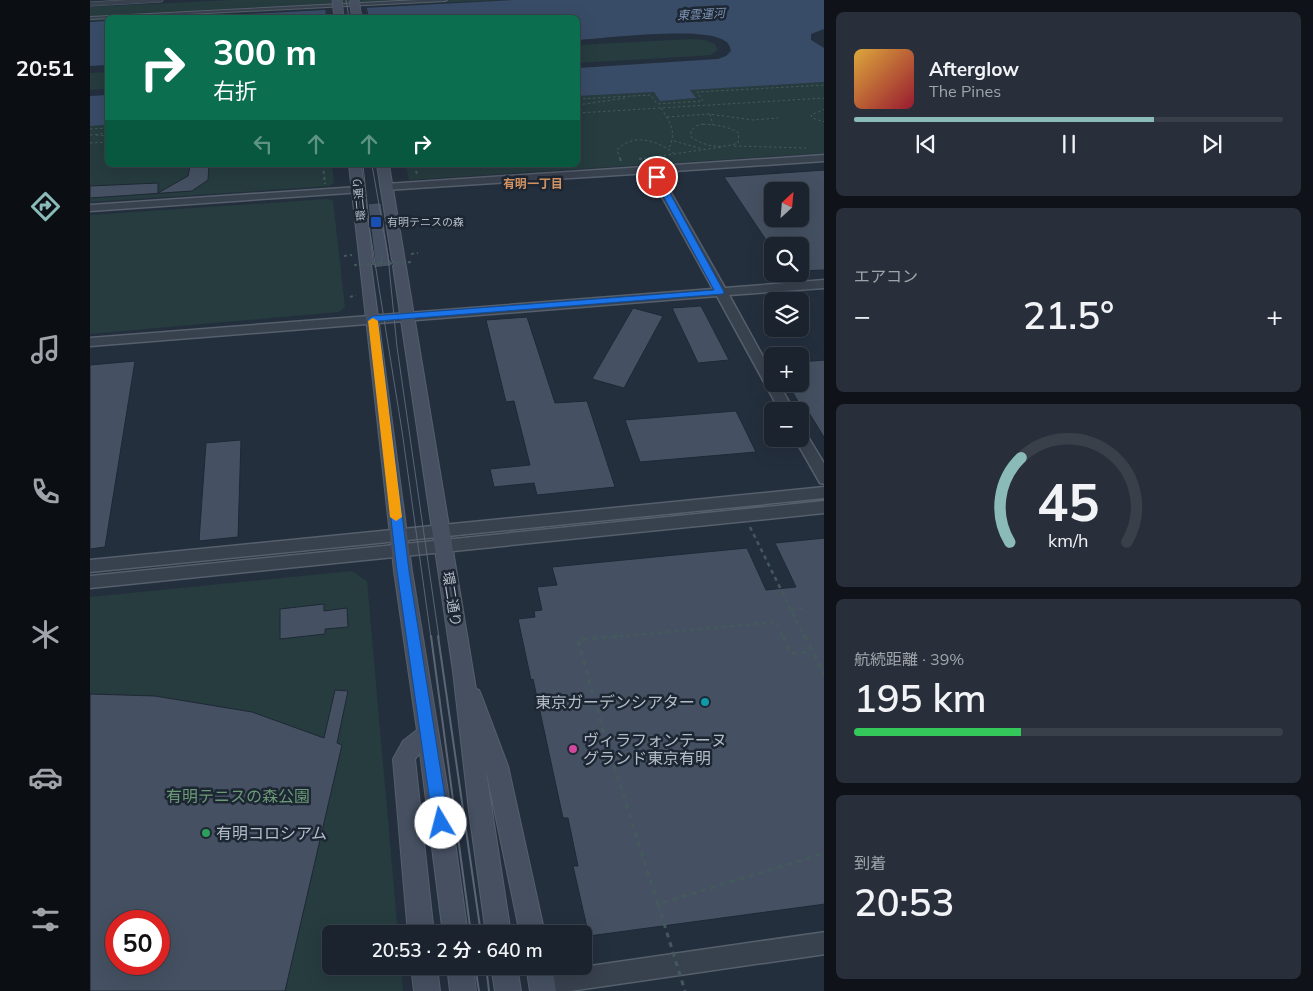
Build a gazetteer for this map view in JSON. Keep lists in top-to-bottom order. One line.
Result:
{"streets":{"main road":["環二通り"]},"districts":["有明一丁目"],"water":["東雲運河"],"parks":["有明テニスの森公園"],"places":{"transit":["有明テニスの森"],"other":["東京ガーデンシアター","ヴィラフォンテーヌ グランド東京有明","有明コロシアム"]},"north":"top right","page":{"tabs":"20:51","turn":["300 m","右折"],"song":["Afterglow","The Pines"],"map_buttons":["+","−"],"tile":["エアコン",["航続距離 · 39%","195 km"],["到着","20:53"]],"heat":["−","21.5°","+"],"limit":"50","trip":"20:53 · 2 分 · 640 m","gauge":["45","km/h"]}}
